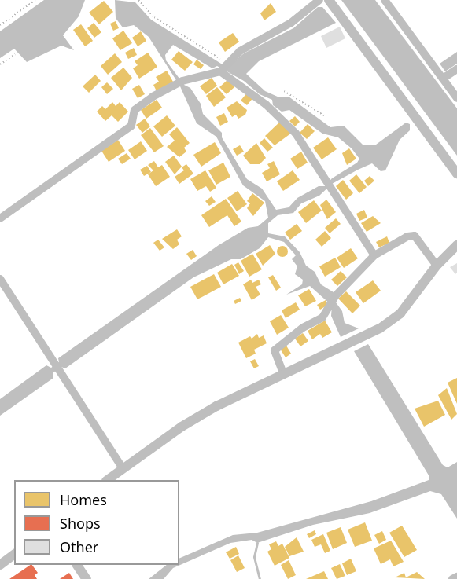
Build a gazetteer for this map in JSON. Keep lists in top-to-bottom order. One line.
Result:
{"legend":["Homes","Shops","Other"]}
